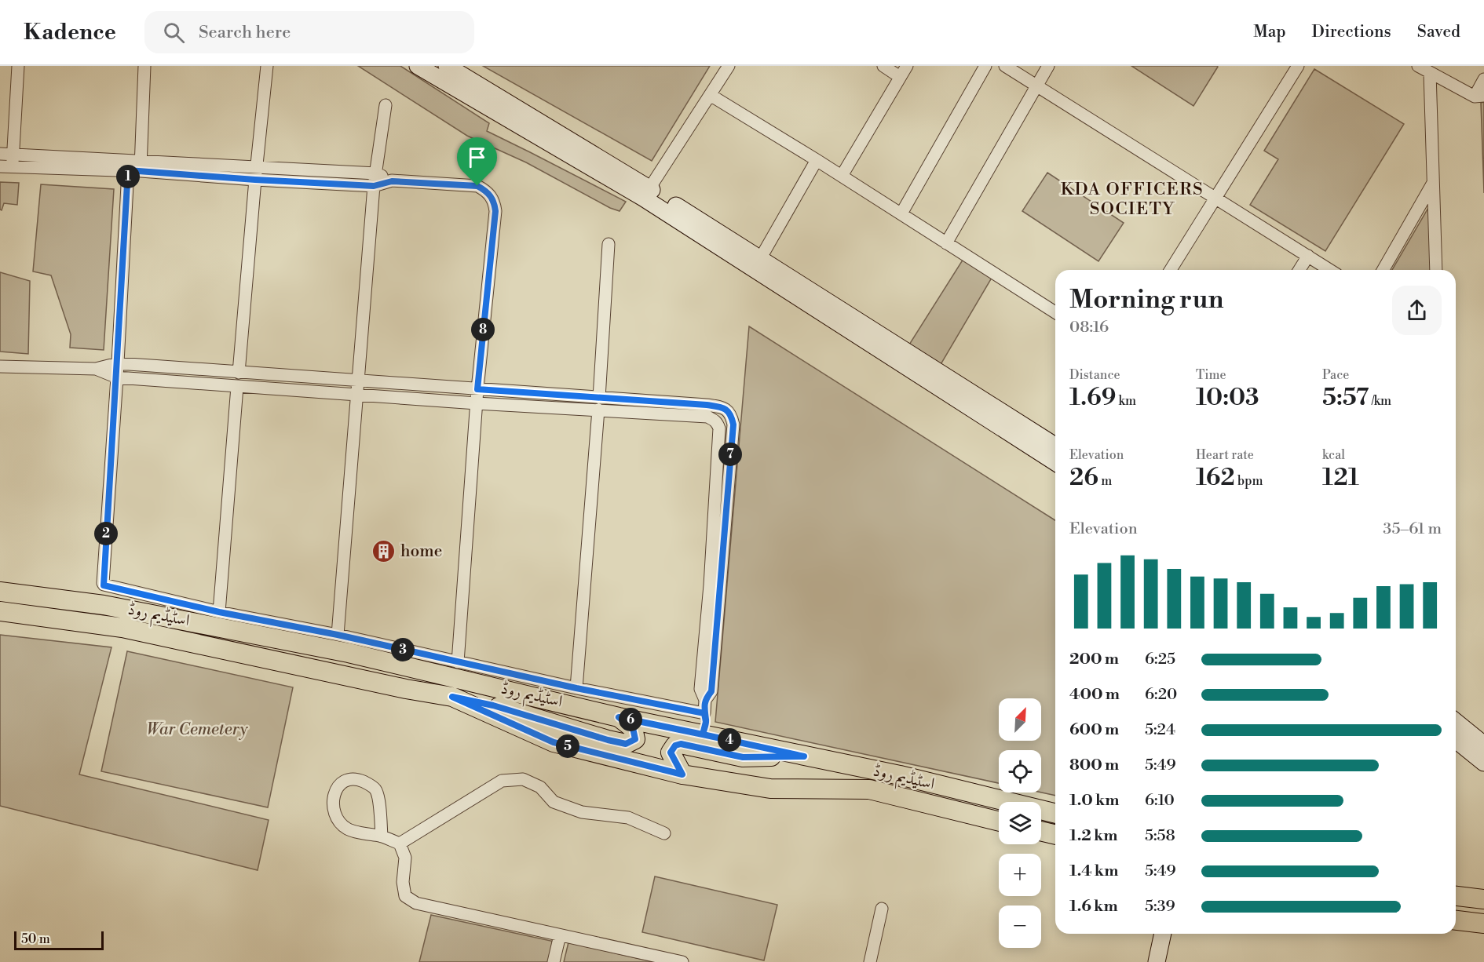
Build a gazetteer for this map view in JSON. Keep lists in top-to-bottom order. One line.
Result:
{"streets":{"main road":["اسٹیڈیم روڈ"]},"districts":["KDA OFFICERS SOCIETY"],"parks":["War Cemetery"],"places":{"building":["home"]},"scale_bar":"50 m","north":"top right","page":{"header":"Kadence","search":"Search here","nav":["Map","Directions","Saved"],"pins":["1","8","7","2","3","6","4","5"],"heading":["Morning run","08:16"],"stats":[["Distance","1.69 km"],["Time","10:03"],["Pace","5:57 /km"],["Elevation","26 m"],["Heart rate","162 bpm"],["kcal","121"]],"chart":["Elevation","35–61 m"],"list":[{"name":"200 m","note":"6:25"},{"name":"400 m","note":"6:20"},{"name":"600 m","note":"5:24"},{"name":"800 m","note":"5:49"},{"name":"1.0 km","note":"6:10"},{"name":"1.2 km","note":"5:58"},{"name":"1.4 km","note":"5:49"},{"name":"1.6 km","note":"5:39"}],"map_buttons":["+","−"],"scale":"50 m"}}
